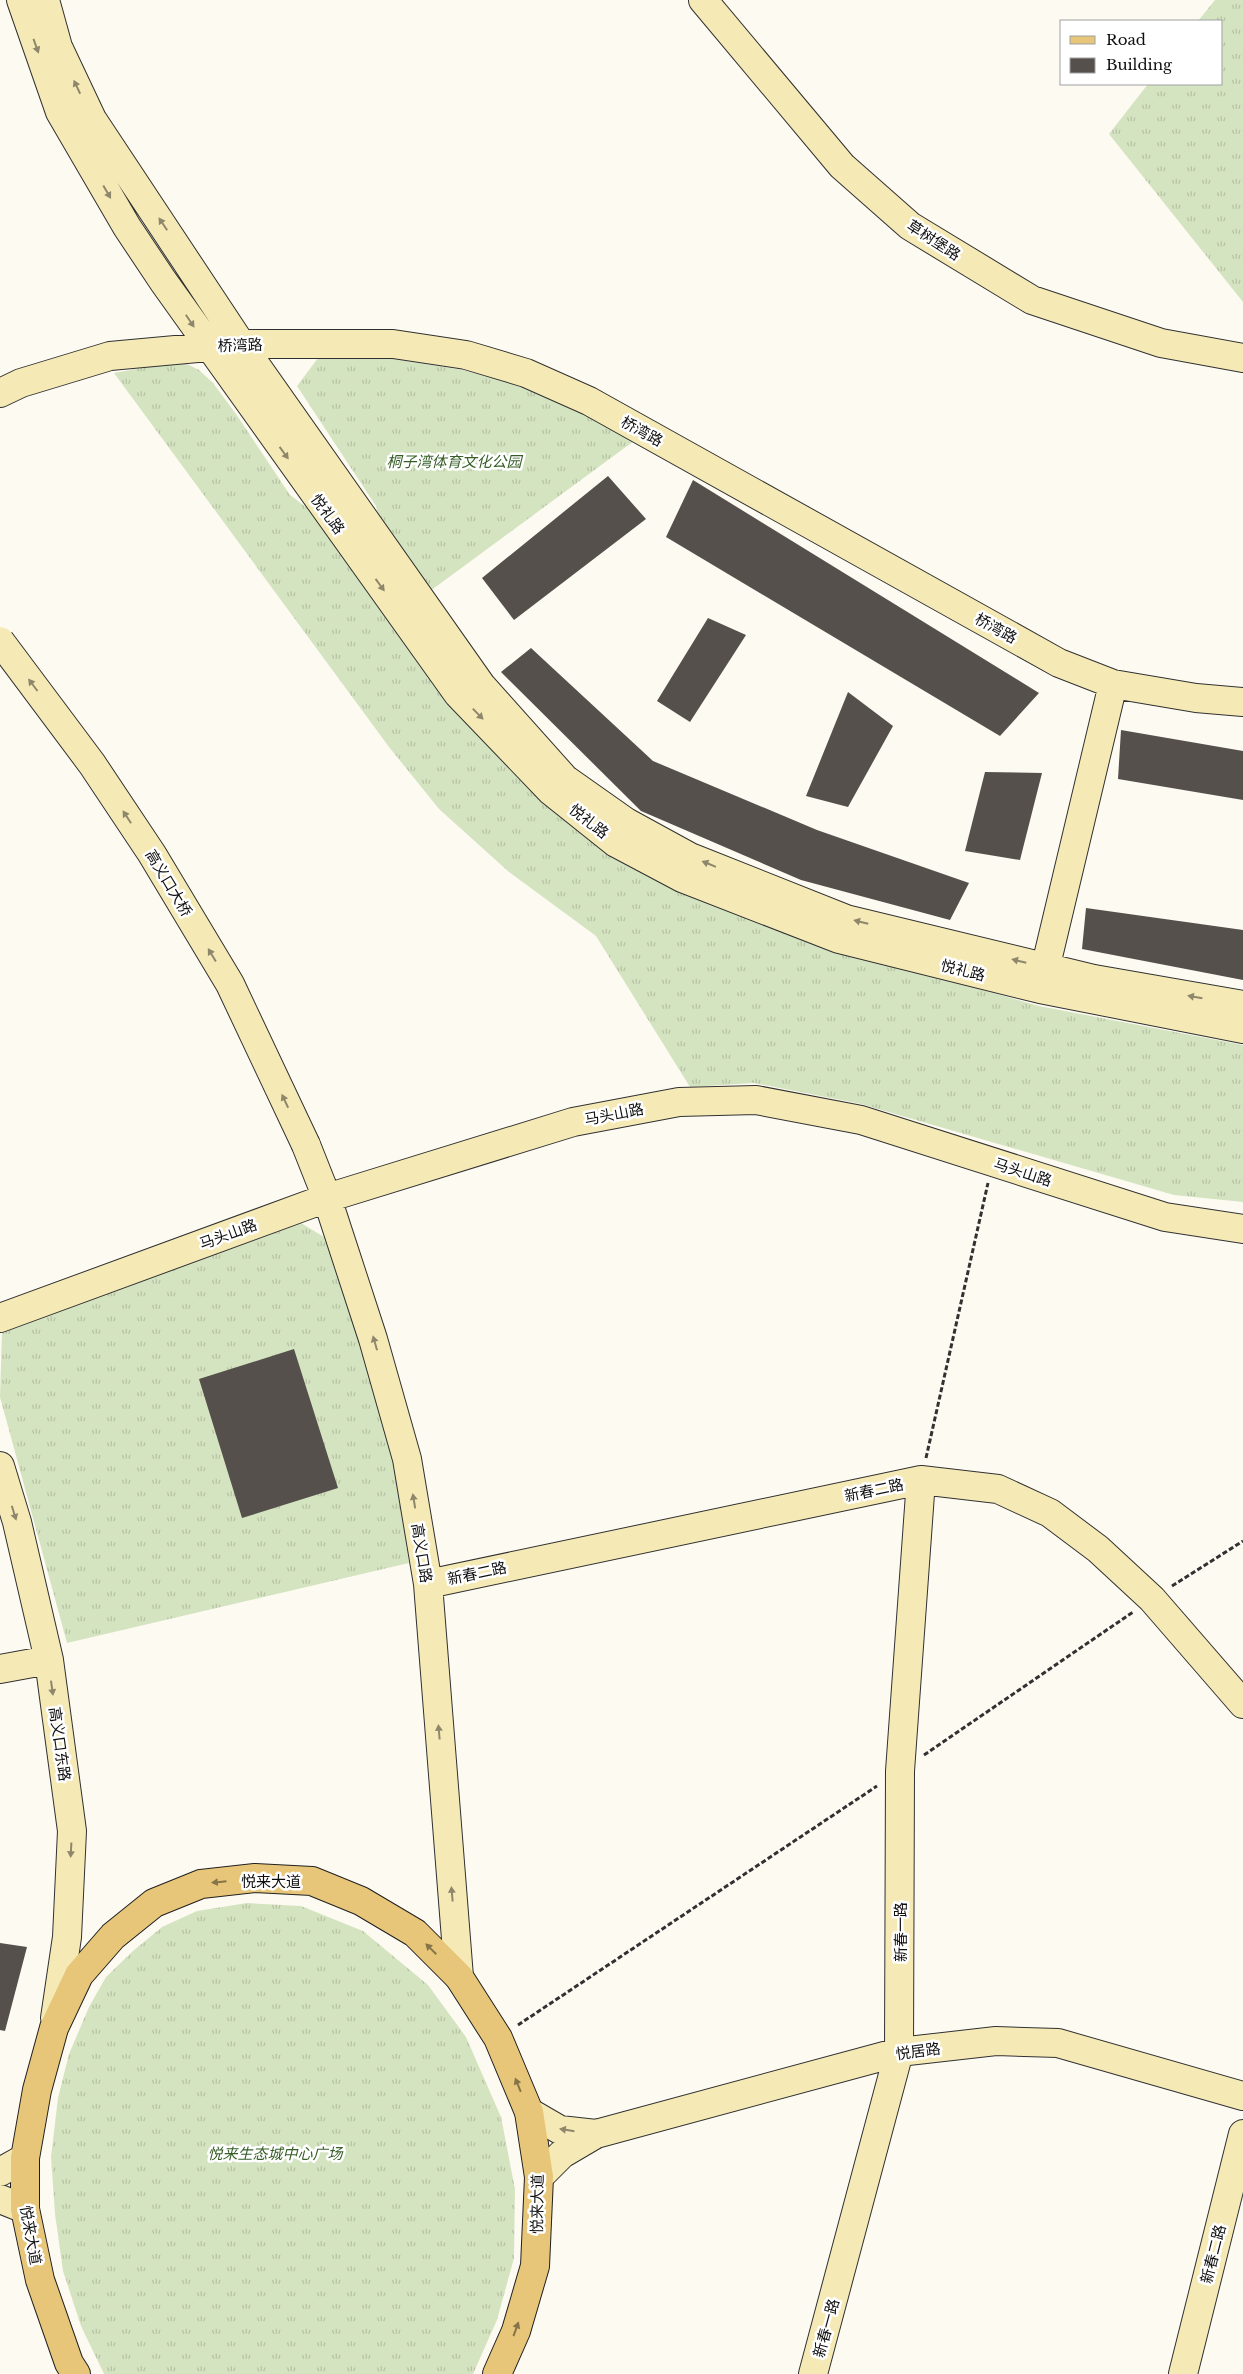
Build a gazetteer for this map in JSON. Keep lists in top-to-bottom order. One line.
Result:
{"streets":{"main road":["悦来大道"],"street":["草树堡路","桥湾路","悦礼路","高义口大桥","马头山路","新春二路","高义口路","高义口东路","新春一路","悦居路"]},"crossings":[["桥湾路","悦礼路"],["高义口大桥","高义口路"],["马头山路","高义口路"],["新春二路","高义口路"],["新春二路","新春一路"],["高义口路","悦来大道"],["高义口东路","悦来大道"],["新春一路","悦居路"]],"one_way":["高义口大桥","高义口路","高义口东路"],"parks":["桐子湾体育文化公园","悦来生态城中心广场"],"legend":["Road","Building"]}
